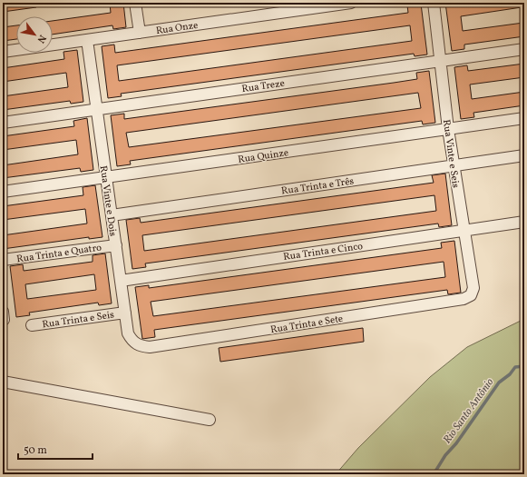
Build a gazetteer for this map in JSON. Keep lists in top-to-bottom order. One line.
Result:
{"streets":{"street":["Rua Onze","Rua Treze","Rua Vinte e Seis","Rua Quinze","Rua Trinta e Três","Rua Vinte e Dois","Rua Trinta e Cinco","Rua Trinta e Quatro","Rua Trinta e Seis","Rua Trinta e Sete"]},"crossings":[["Rua Onze","Rua Vinte e Dois"],["Rua Treze","Rua Vinte e Seis"],["Rua Treze","Rua Vinte e Dois"],["Rua Vinte e Seis","Rua Quinze"],["Rua Vinte e Seis","Rua Trinta e Três"],["Rua Vinte e Seis","Rua Trinta e Cinco"],["Rua Vinte e Seis","Rua Trinta e Sete"],["Rua Quinze","Rua Vinte e Dois"],["Rua Trinta e Três","Rua Vinte e Dois"],["Rua Vinte e Dois","Rua Trinta e Cinco"],["Rua Vinte e Dois","Rua Trinta e Quatro"],["Rua Vinte e Dois","Rua Trinta e Seis"],["Rua Vinte e Dois","Rua Trinta e Sete"]],"water":["Rio Santo Antônio"],"scale_bar":"50 m","north":"bottom right"}
